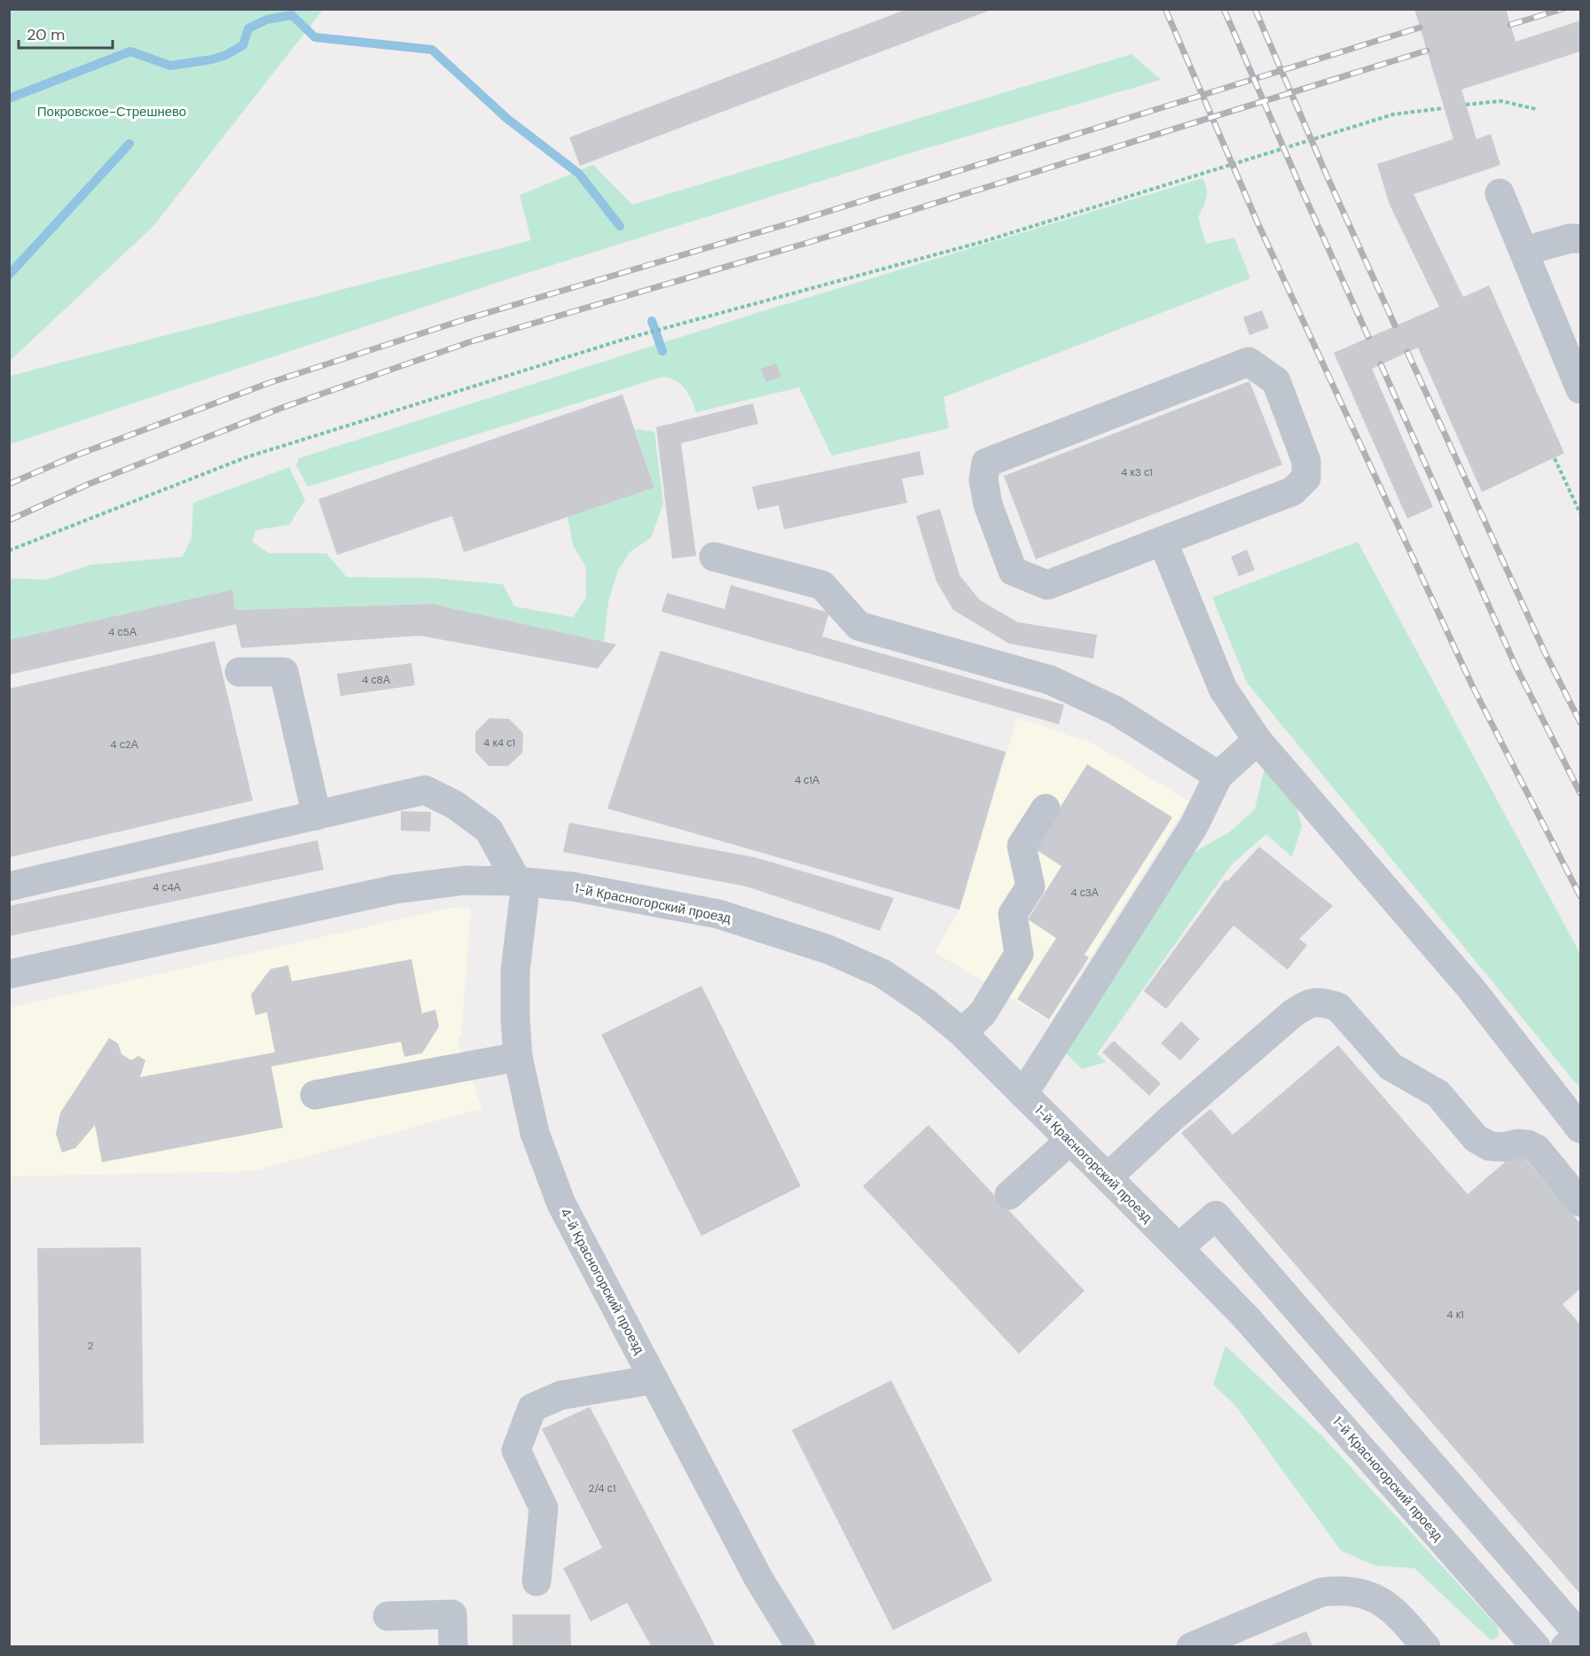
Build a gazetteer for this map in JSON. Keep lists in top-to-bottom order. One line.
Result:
{"streets":{"street":["1-й Красногорский проезд","4-й Красногорский проезд"]},"crossings":[["1-й Красногорский проезд","4-й Красногорский проезд"]],"parks":["Покровское-Стрешнево"],"house_numbers":["4 к3 с1","4 с5А","4 с8А","4 к4 с1","4 с2А","4 с1А","4 с4А","4 с3А","4 к1","2","2/4 с1"],"scale_bar":"20 m"}
